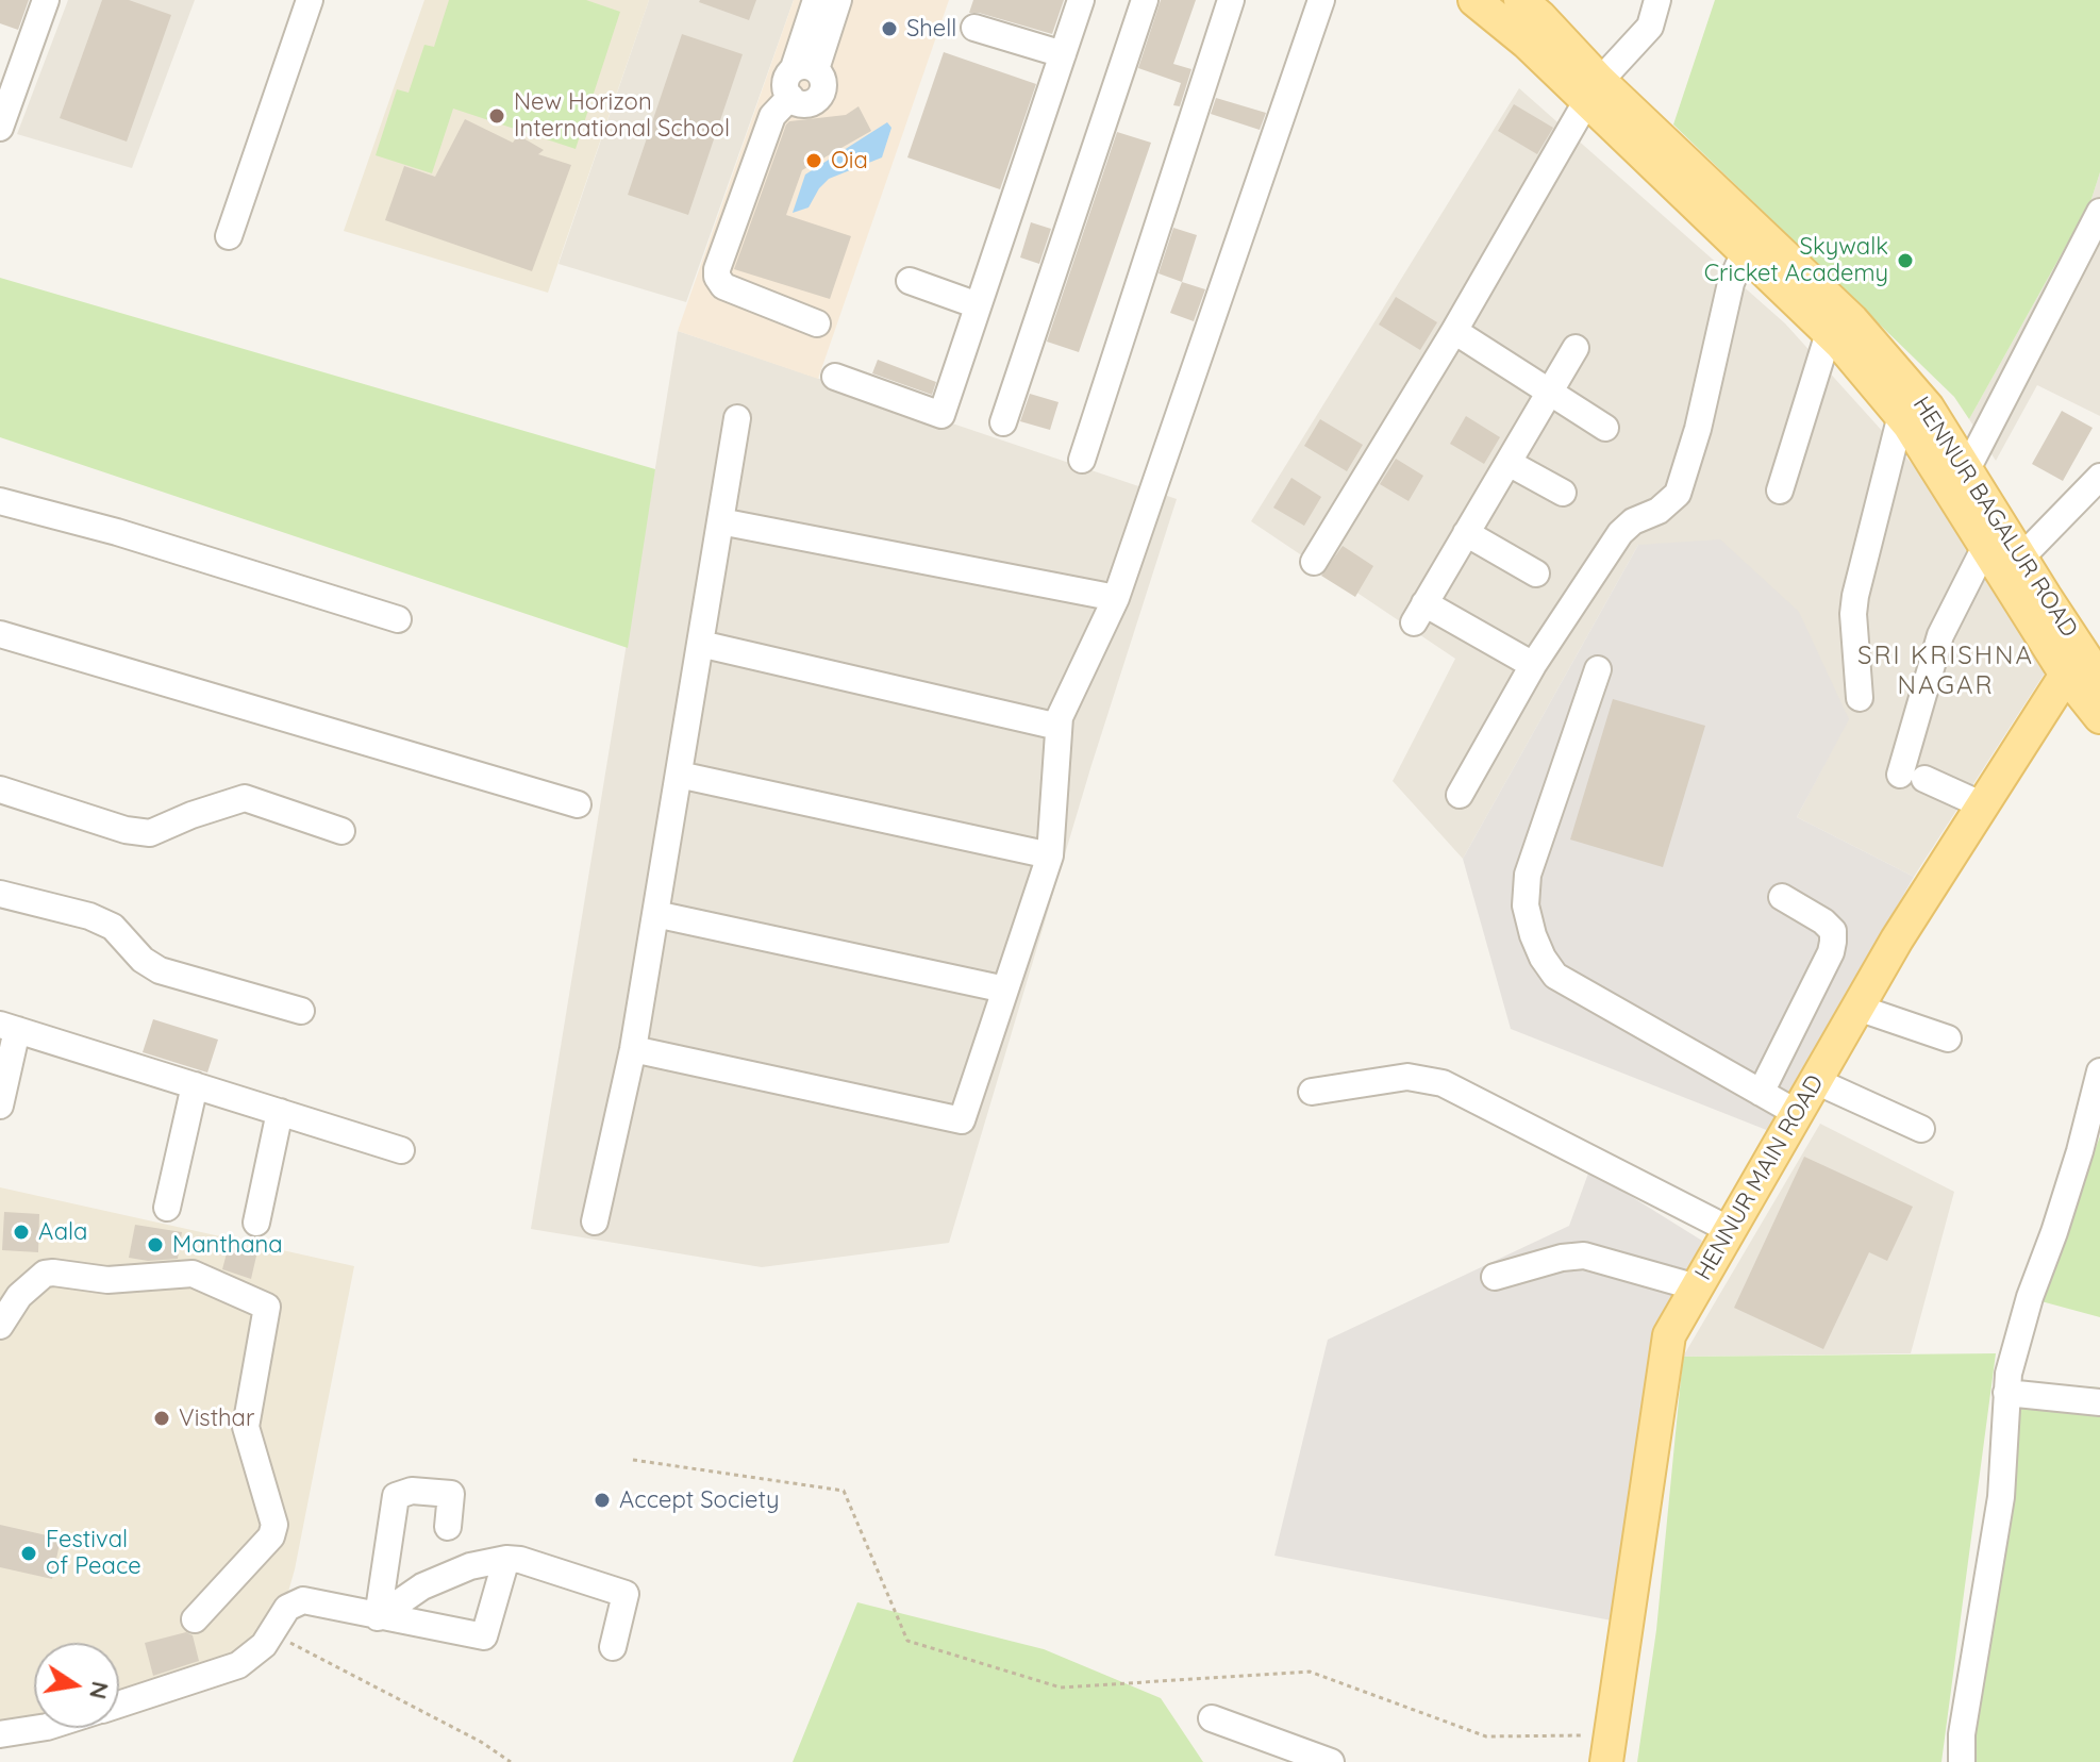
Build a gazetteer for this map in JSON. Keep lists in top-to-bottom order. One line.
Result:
{"streets":{"main road":["HENNUR BAGALUR ROAD","HENNUR MAIN ROAD"]},"crossings":[["HENNUR BAGALUR ROAD","HENNUR MAIN ROAD"]],"districts":["SRI KRISHNA NAGAR"],"places":["Shell","New Horizon International School","Oia","Skywalk Cricket Academy","Aala","Manthana","Visthar","Accept Society","Festival of Peace"],"north":"right"}
